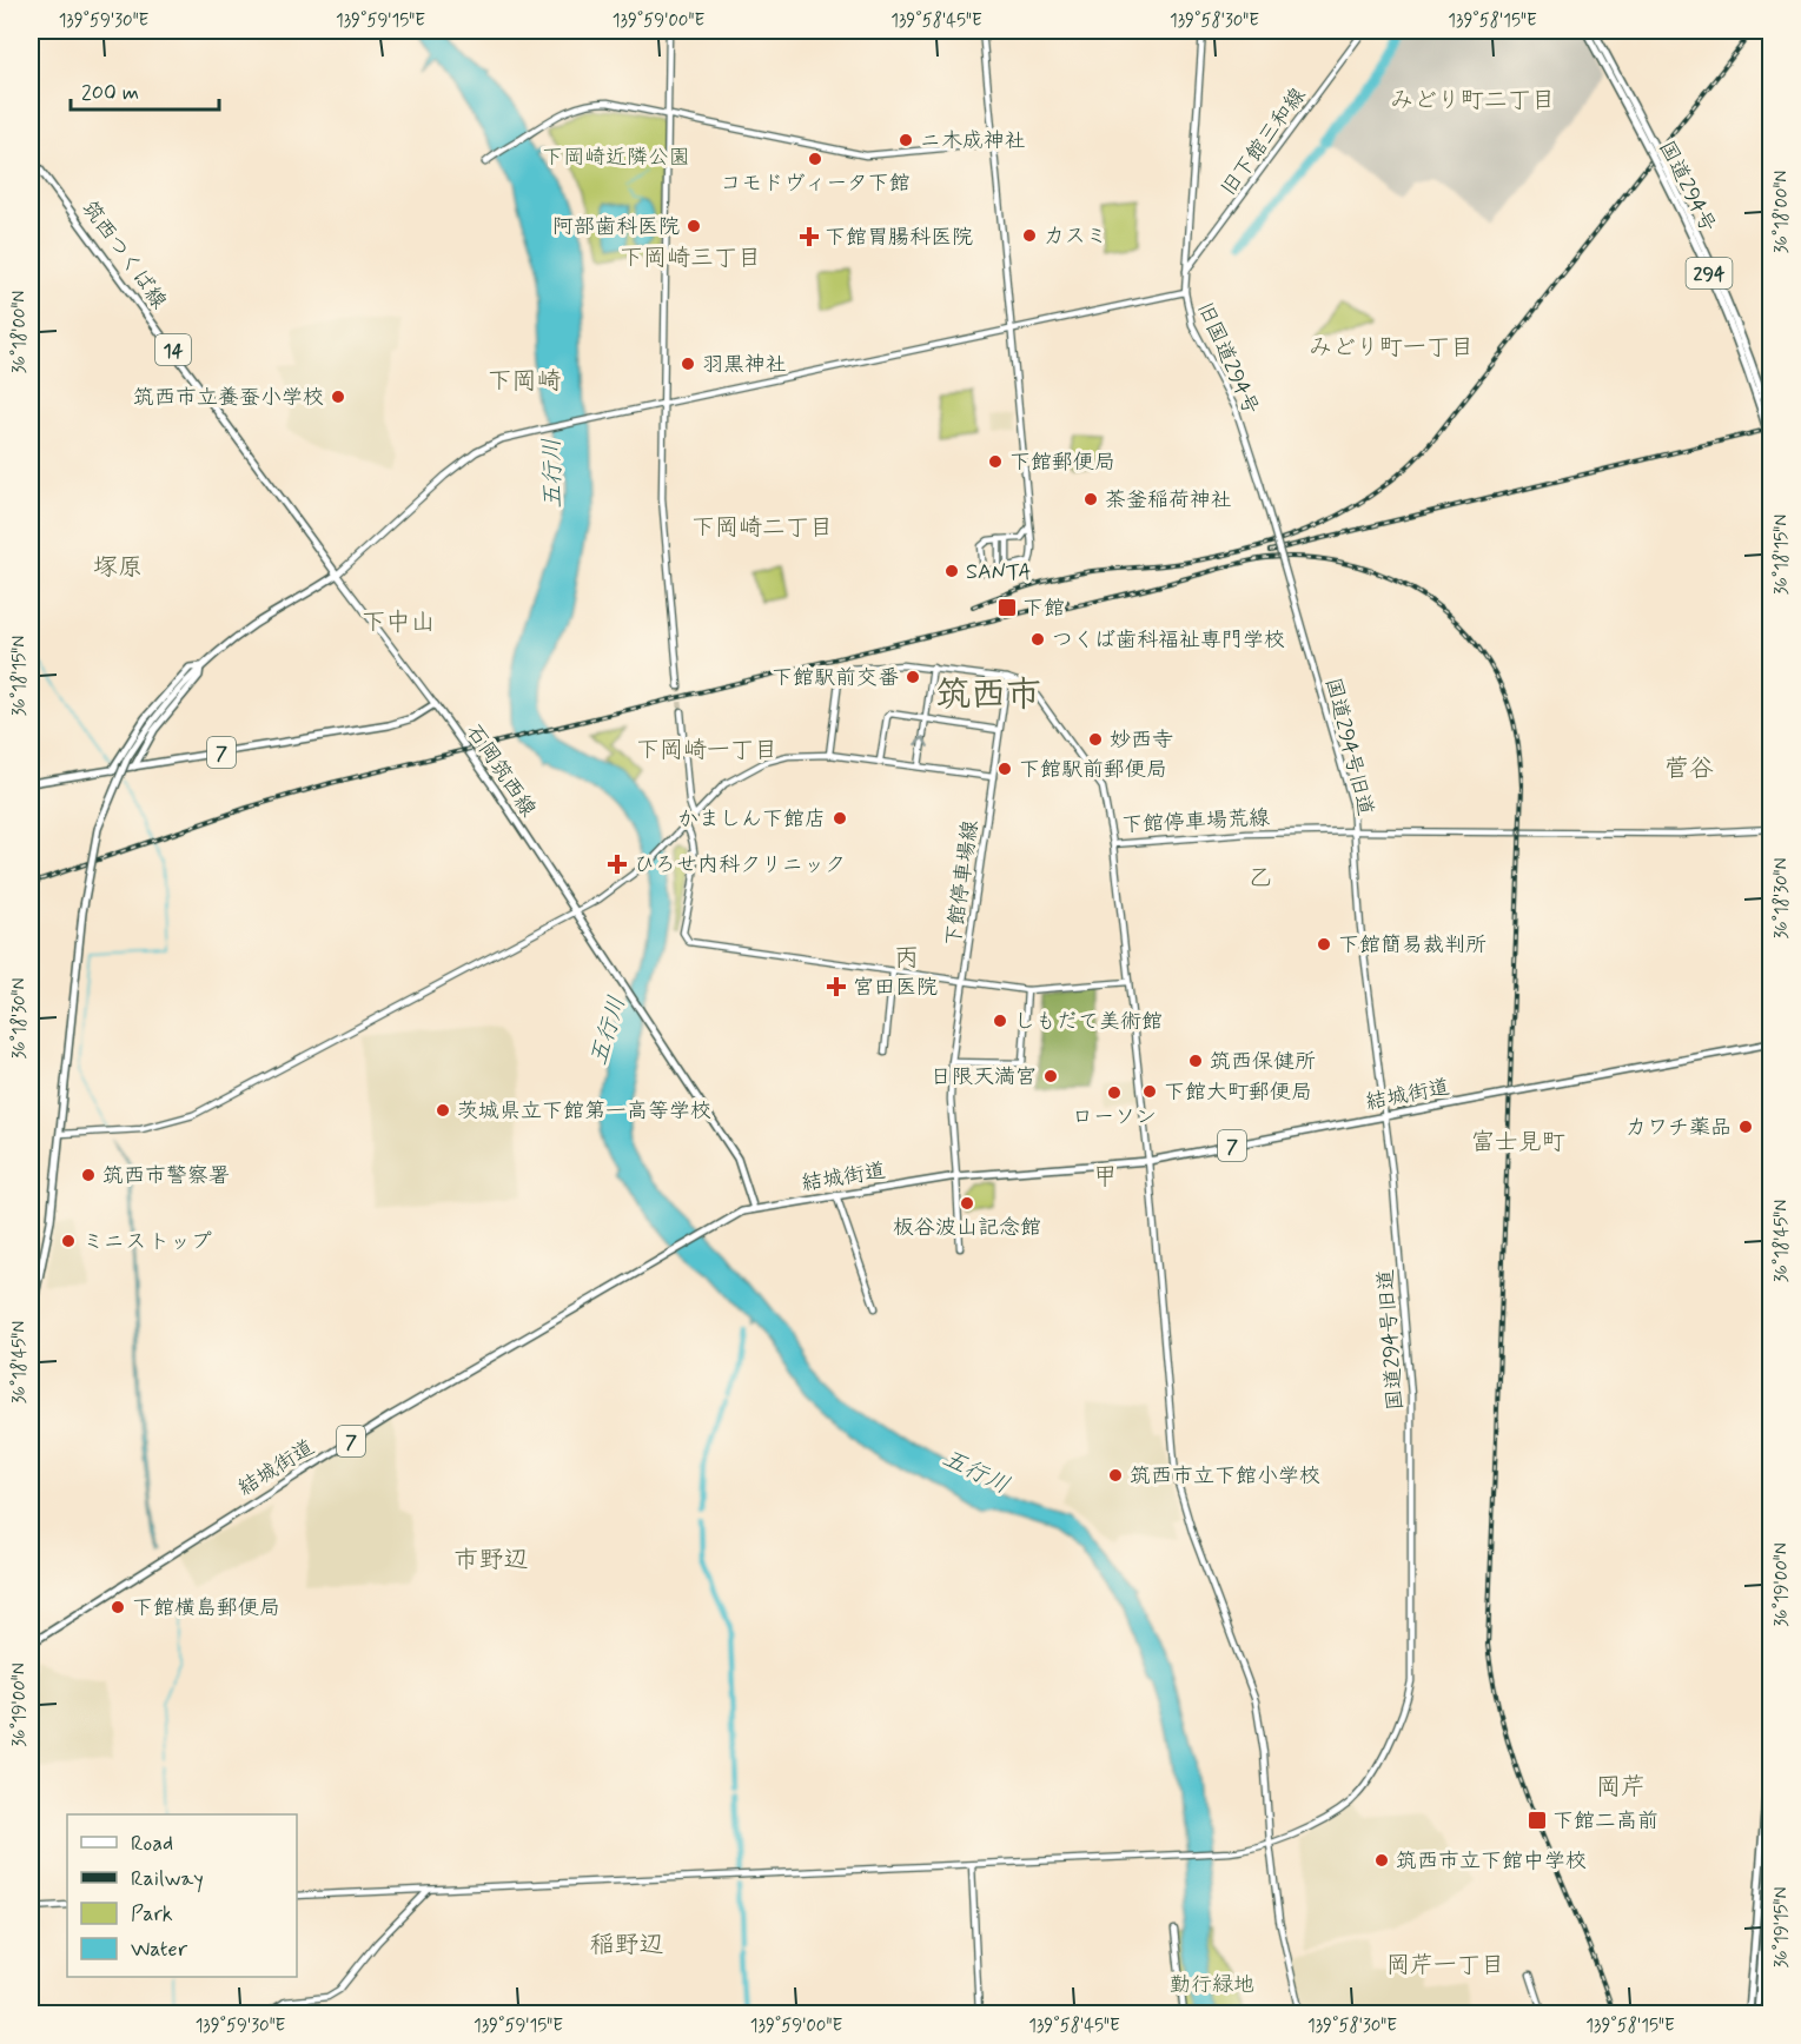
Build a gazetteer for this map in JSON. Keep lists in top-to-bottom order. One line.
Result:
{"streets":{"main road":["国道294号","筑西つくば線","294","14","7","石岡筑西線","結城街道"],"street":["旧下館三和線","旧国道294号","国道294号旧道","下館停車場荒線","下館停車場線"]},"crossings":[["旧下館三和線","旧国道294号"],["旧国道294号","国道294号旧道"],["国道294号旧道","下館停車場荒線"],["国道294号旧道","結城街道"],["7","石岡筑西線"],["石岡筑西線","結城街道"],["下館停車場荒線","下館停車場線"],["下館停車場線","結城街道"]],"districts":["みどり町二丁目","下岡崎三丁目","みどり町一丁目","下岡崎","下岡崎二丁目","塚原","下中山","筑西市","下岡崎一丁目","菅谷","乙","丙","富士見町","甲","市野辺","岡芹","稲野辺","岡芹一丁目"],"water":["五行川"],"parks":["下岡崎近隣公園","勤行緑地"],"places":{"other":["ニ木成神社","コモドヴィータ下館","阿部歯科医院","カスミ","羽黒神社","筑西市立養蚕小学校","下館郵便局","茶釜稲荷神社","SANTA","つくば歯科福祉専門学校","下館駅前交番","妙西寺","下館駅前郵便局","かましん下館店","下館簡易裁判所","しもだて美術館","筑西保健所","日限天満宮","下館大町郵便局","ローソン","茨城県立下館第一高等学校","カワチ薬品","筑西市警察署","板谷波山記念館","ミニストップ","筑西市立下館小学校","下館横島郵便局","筑西市立下館中学校"],"health":["下館胃腸科医院","ひろせ内科クリニック","宮田医院"],"transit":["下館","下館二高前"]},"legend":["Road","Railway","Park","Water"],"scale_bar":"200 m","coordinates":["139°59'30\"E","139°59'15\"E","139°59'00\"E","139°58'45\"E","139°58'30\"E","139°58'15\"E","36°18'00\"N","36°18'15\"N","36°18'30\"N","36°18'45\"N","36°19'00\"N","36°19'15\"N"]}
